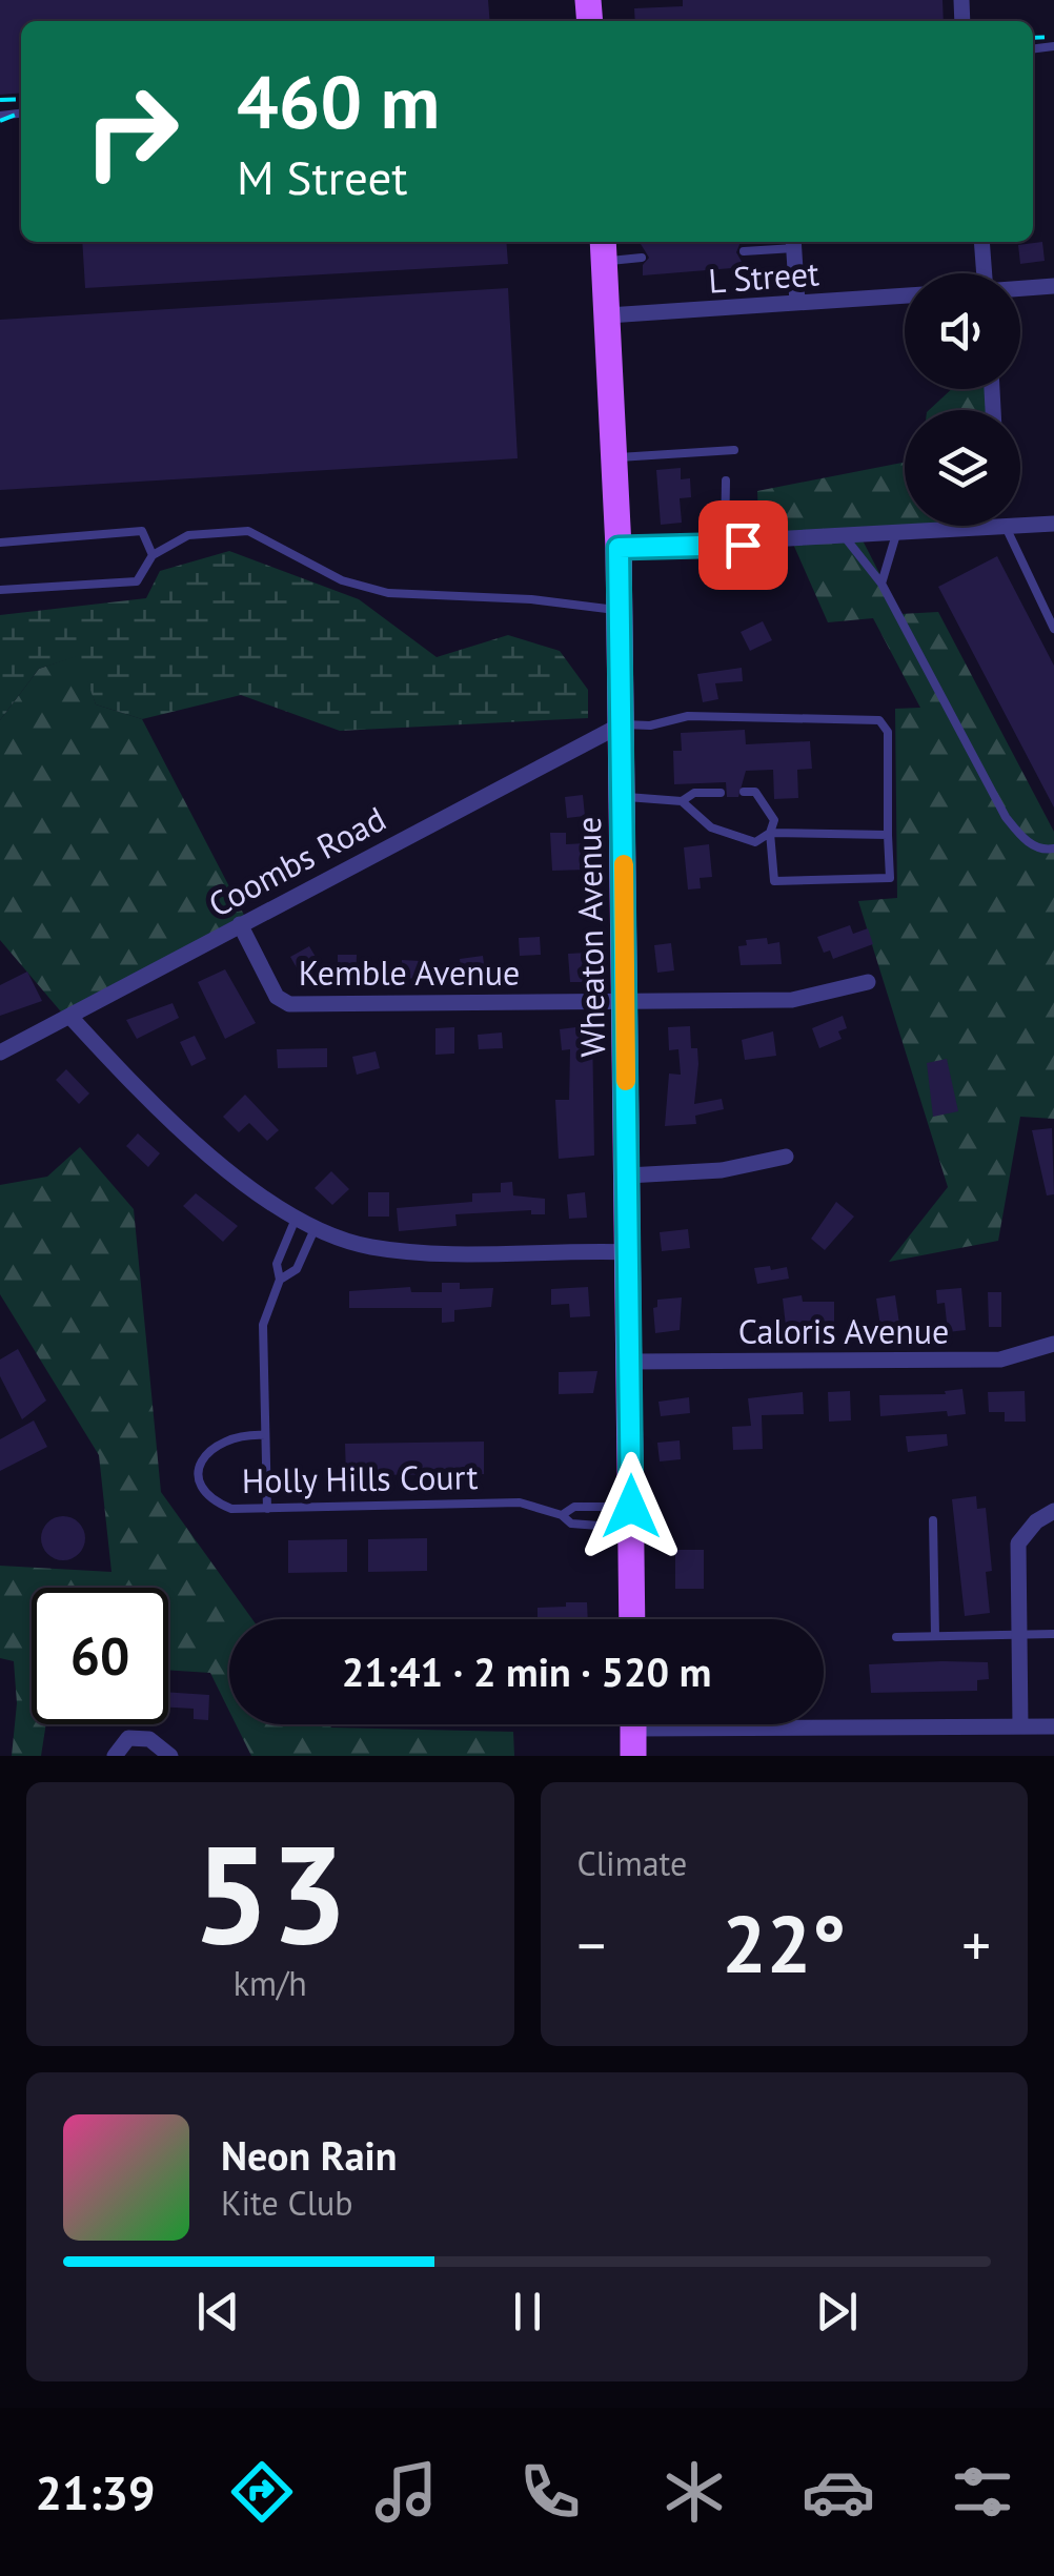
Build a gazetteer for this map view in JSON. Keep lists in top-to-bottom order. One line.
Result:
{"streets":{"main road":["Wheaton Avenue"],"street":["L Street","Coombs Road","Kemble Avenue","Caloris Avenue"],"lane":["Holly Hills Court"]},"crossings":[["L Street","Wheaton Avenue"],["Coombs Road","Wheaton Avenue"],["Coombs Road","Kemble Avenue"],["Wheaton Avenue","Kemble Avenue"],["Wheaton Avenue","Caloris Avenue"],["Wheaton Avenue","Holly Hills Court"]],"page":{"turn":["460 m","M Street"],"limit":"60","trip":"21:41 · 2 min · 520 m","tile":[["53","km/h"],"Climate"],"heat":["−","22°","+"],"song":["Neon Rain","Kite Club"],"tabs":"21:39"}}
